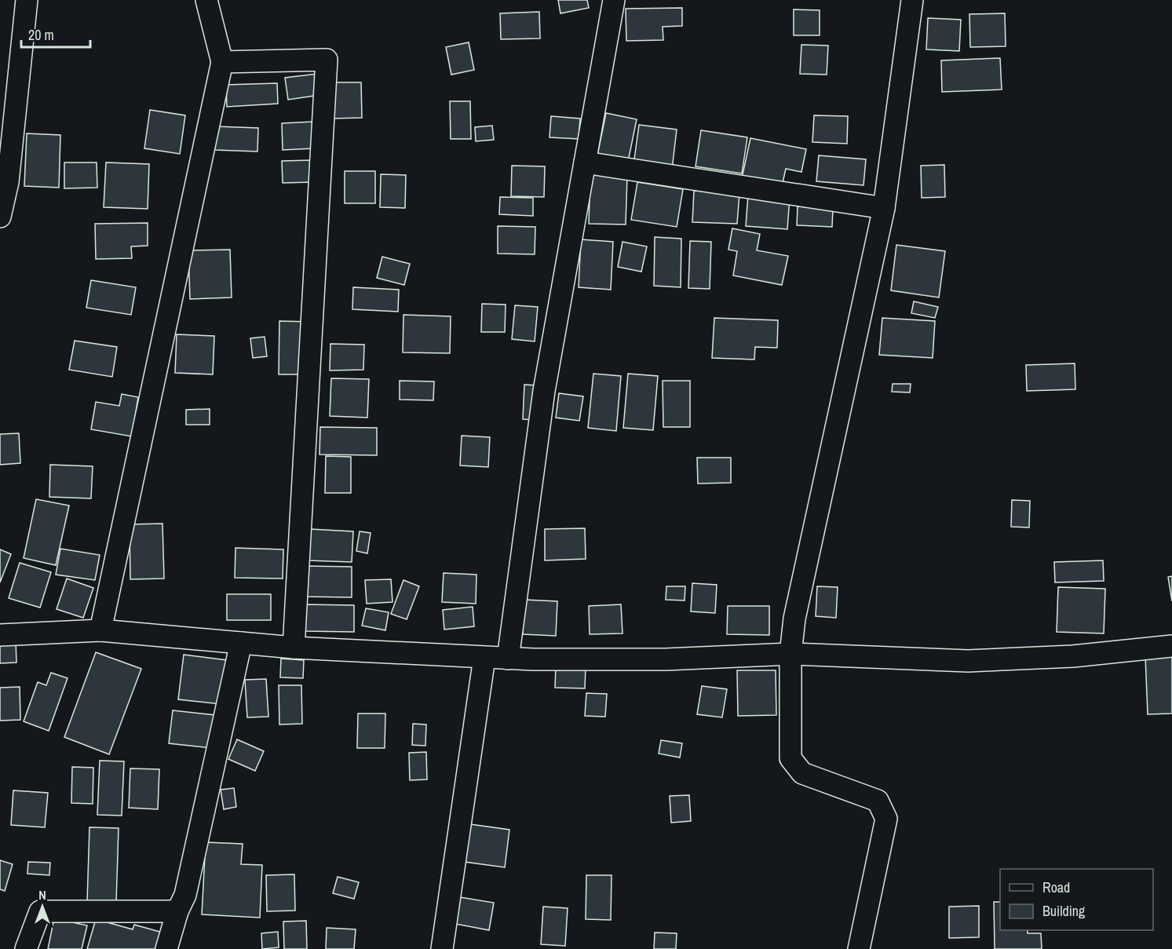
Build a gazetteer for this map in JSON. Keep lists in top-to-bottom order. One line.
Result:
{"legend":["Road","Building"],"scale_bar":"20 m","north":"top"}
